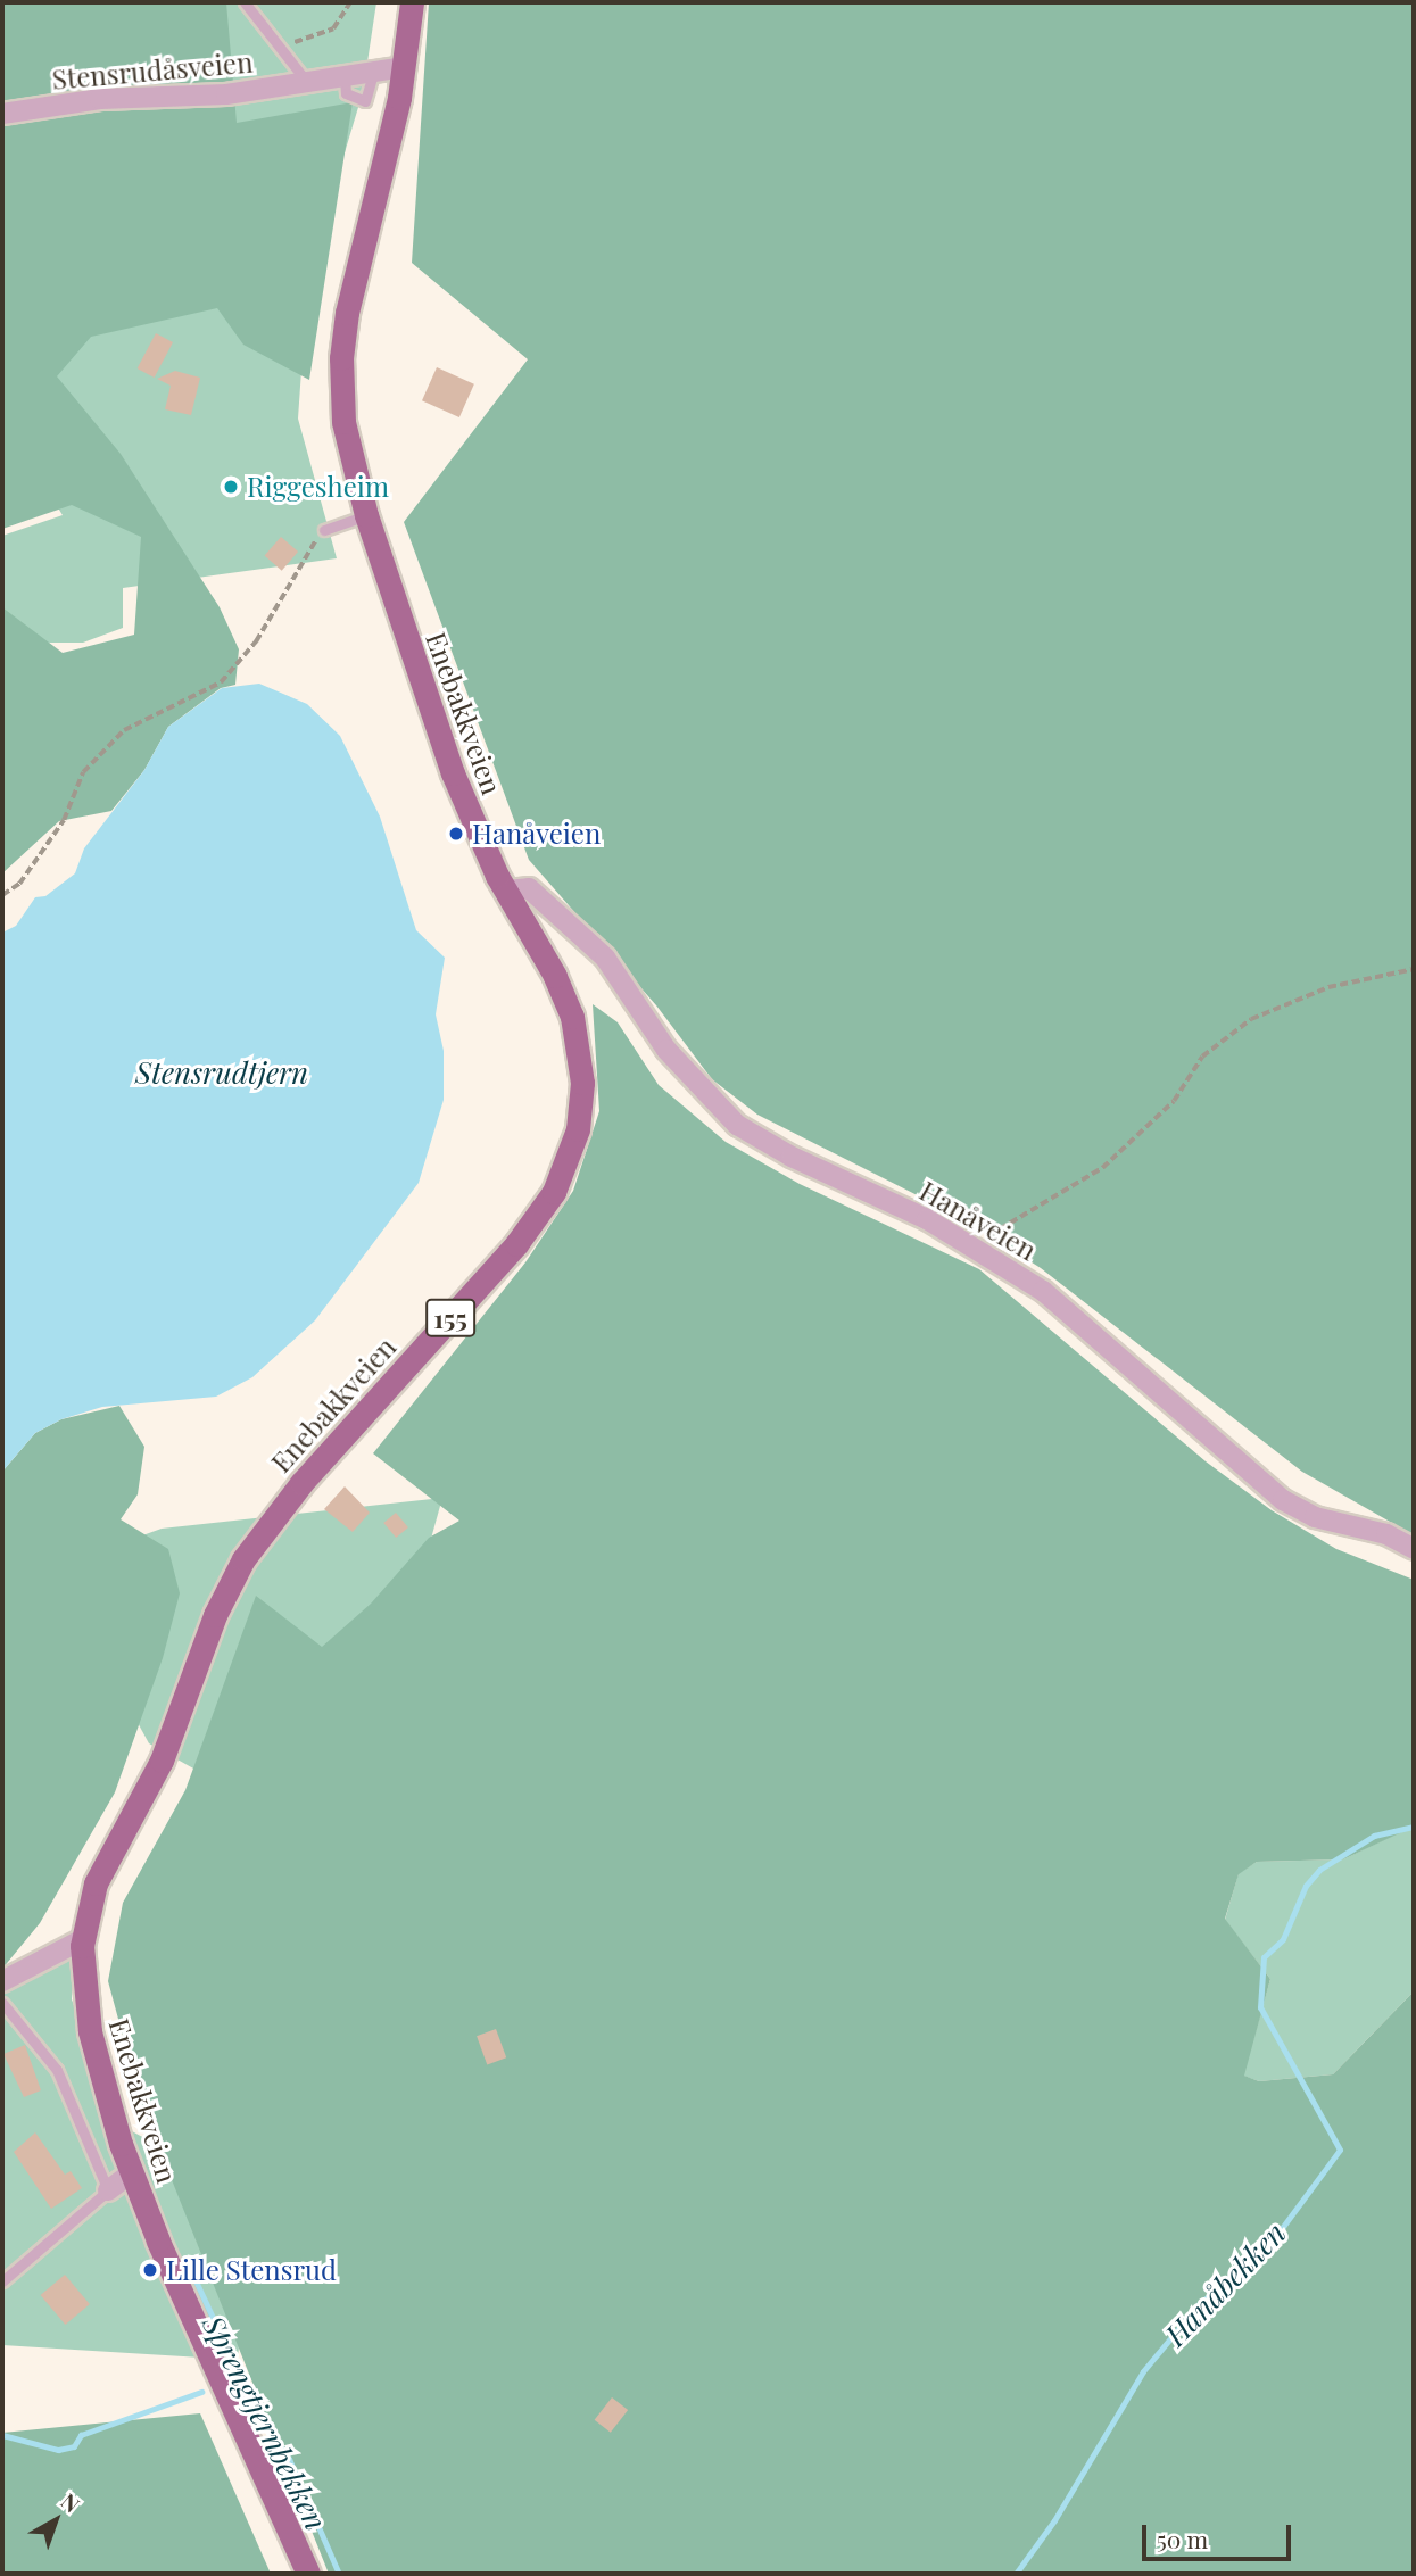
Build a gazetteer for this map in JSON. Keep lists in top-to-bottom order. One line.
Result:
{"streets":{"main road":["Enebakkveien","155"],"street":["Stensrudåsveien","Hanåveien"]},"crossings":[["Stensrudåsveien","Enebakkveien"],["Enebakkveien","Hanåveien"]],"water":["Stensrudtjern","Hanåbekken","Sprengtjernbekken"],"places":["Riggesheim","Hanåveien","Lille Stensrud"],"scale_bar":"50 m","north":"top right"}
